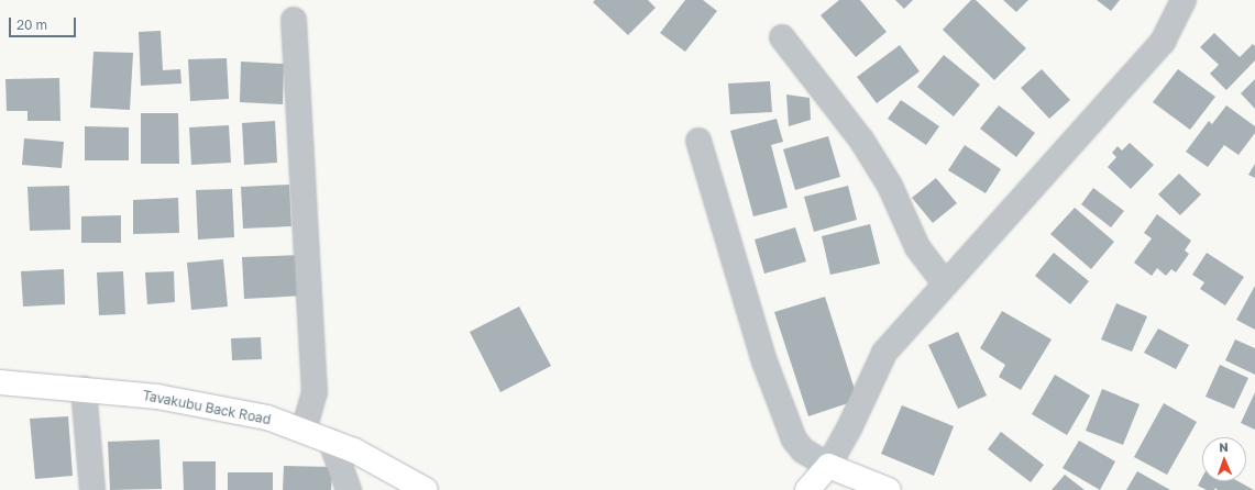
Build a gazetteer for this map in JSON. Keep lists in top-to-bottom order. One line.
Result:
{"streets":{"street":["Tavakubu Back Road"]},"scale_bar":"20 m","north":"top"}
